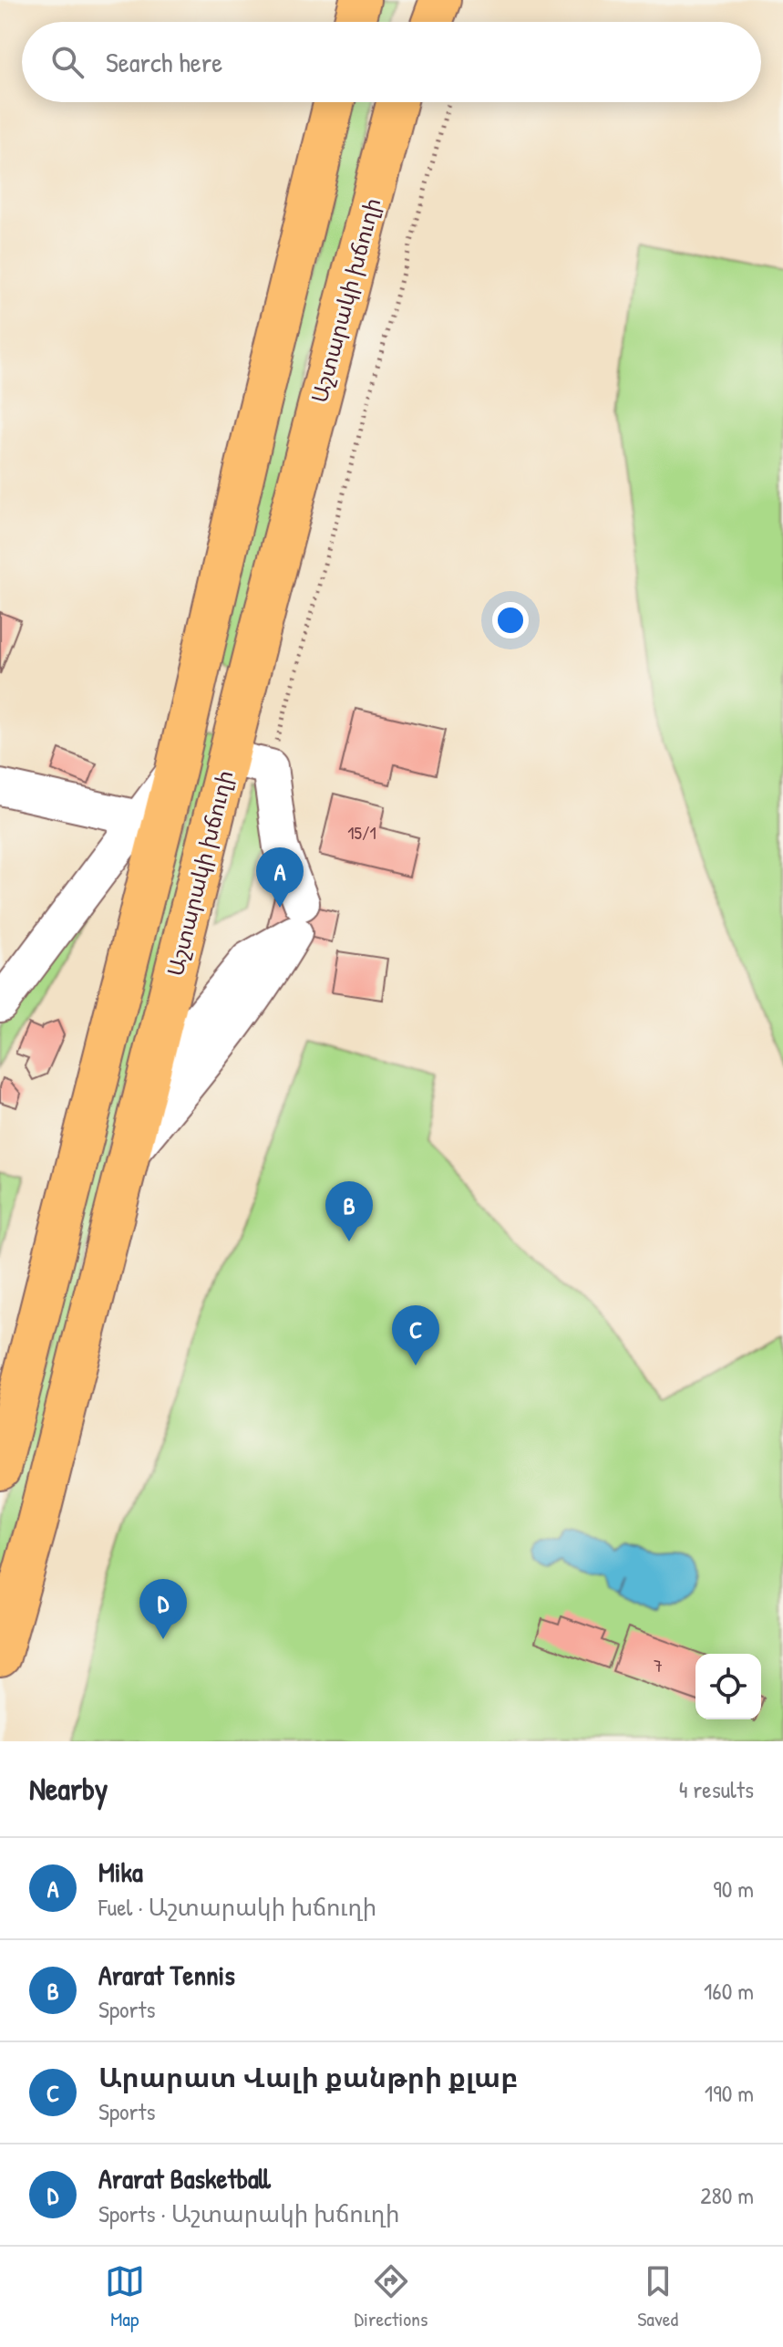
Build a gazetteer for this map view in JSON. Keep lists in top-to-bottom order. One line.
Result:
{"streets":{"highway":["Աշտարակի խճուղի"]},"house_numbers":["15/1","7"],"page":{"search":"Search here","pins":["A","B","C","D"],"heading":["Nearby","4 results"],"list":[{"mark":"A","name":"Mika","note":"Fuel · Աշտարակի խճուղի","value":"90 m"},{"mark":"B","name":"Ararat Tennis","note":"Sports","value":"160 m"},{"mark":"C","name":"Արարատ Վալի քանթրի քլաբ","note":"Sports","value":"190 m"},{"mark":"D","name":"Ararat Basketball","note":"Sports · Աշտարակի խճուղի","value":"280 m"}],"nav":["Map","Directions","Saved"]}}
